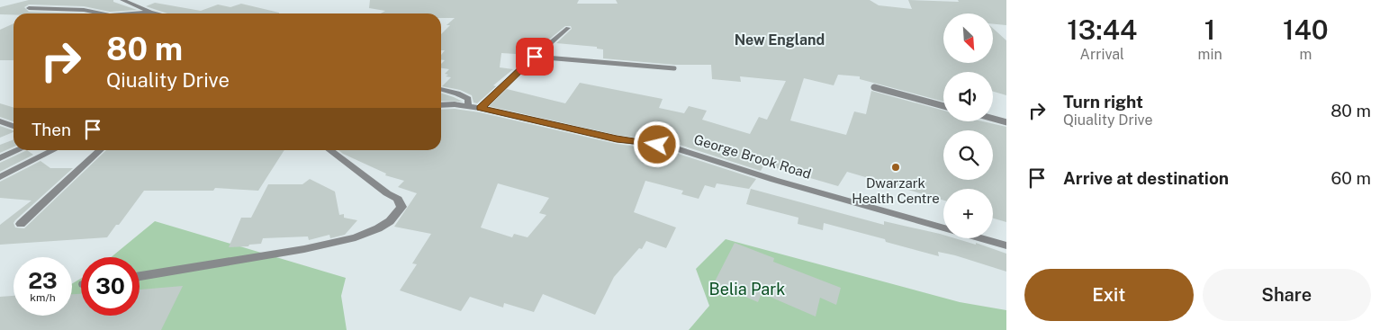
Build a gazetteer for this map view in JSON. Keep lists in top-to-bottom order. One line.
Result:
{"streets":{"street":["George Brook Road"]},"districts":["New England"],"parks":["Belia Park"],"places":["Dwarzark Health Centre"],"north":"bottom right","page":{"eta":["13:44","Arrival","1","min","140","m"],"map_buttons":"+","turn":["80 m","Qiuality Drive"],"list":[{"name":"Turn right","note":"Qiuality Drive","value":"80 m"},{"name":"Arrive at destination","value":"60 m"}],"then":"Then","speed":"23 km/h","limit":"30","buttons":["Exit","Share"]}}
